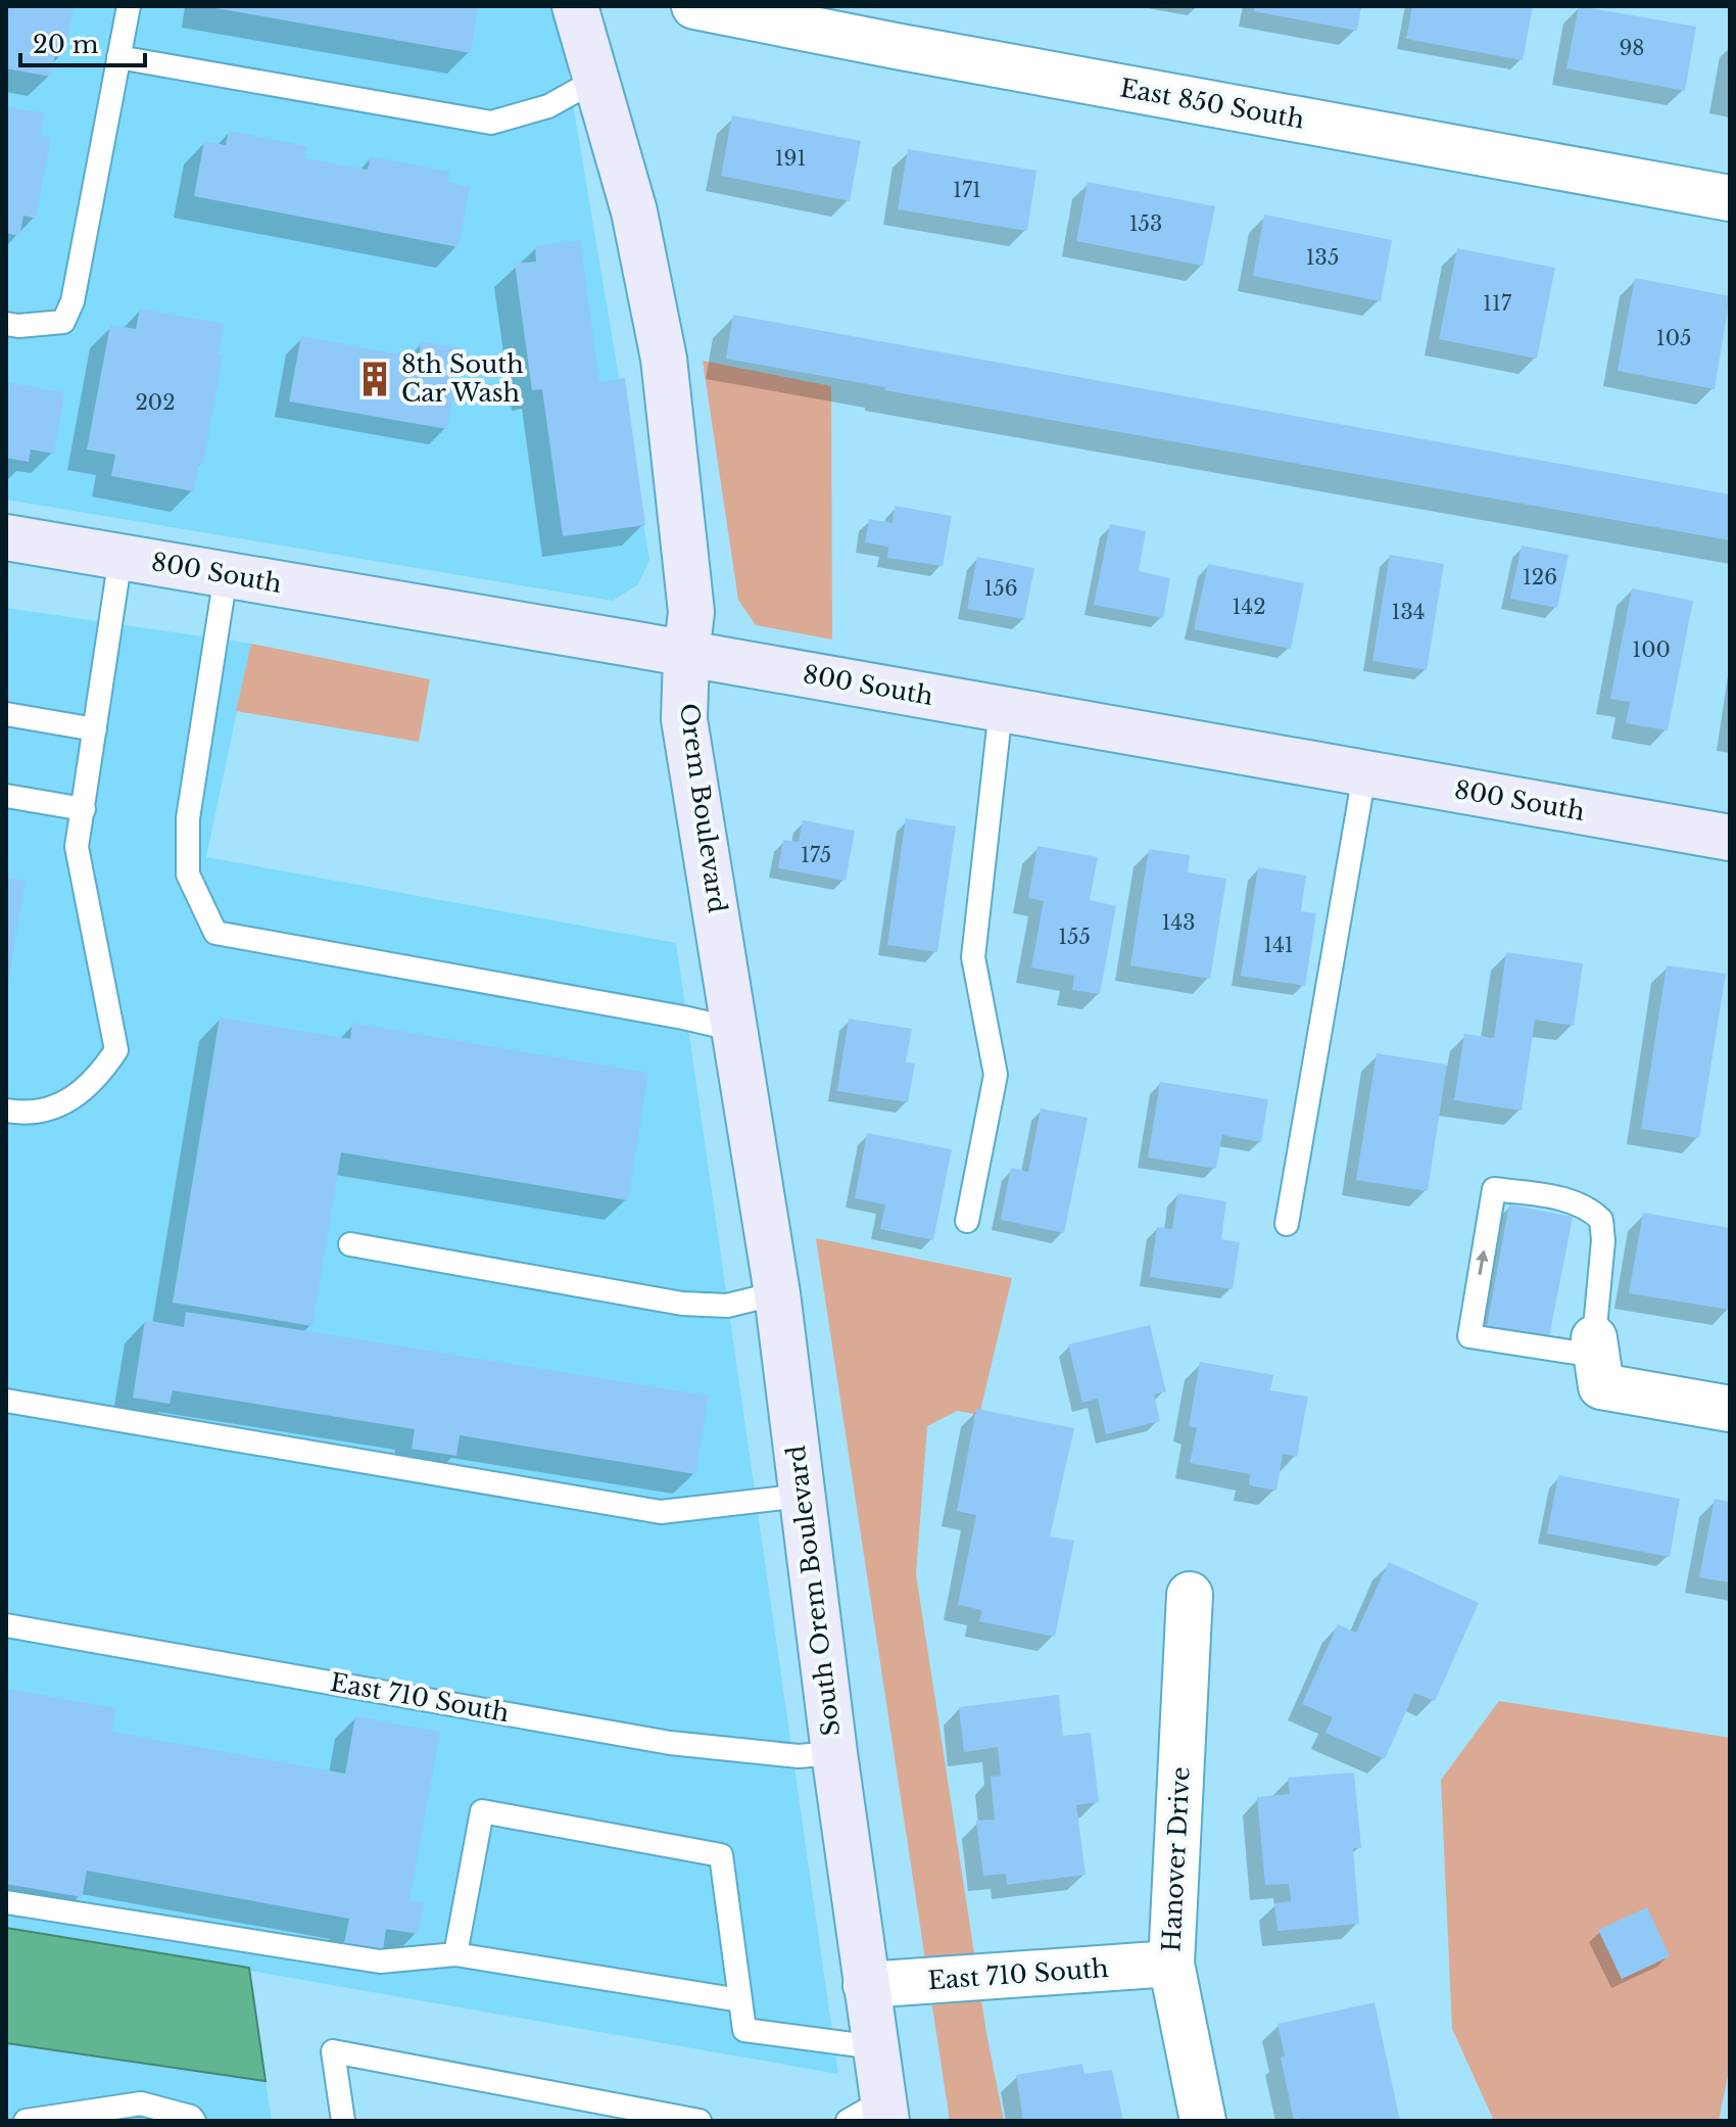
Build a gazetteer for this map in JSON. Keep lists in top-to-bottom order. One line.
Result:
{"streets":{"street":["East 850 South","800 South","Orem Boulevard","South Orem Boulevard","East 710 South","Hanover Drive"]},"crossings":[["800 South","Orem Boulevard"],["Orem Boulevard","South Orem Boulevard"],["South Orem Boulevard","East 710 South"],["East 710 South","Hanover Drive"]],"places":{"building":["8th South Car Wash"]},"house_numbers":["98","191","171","153","135","117","105","202","126","156","142","134","100","175","143","155","141"],"scale_bar":"20 m"}
